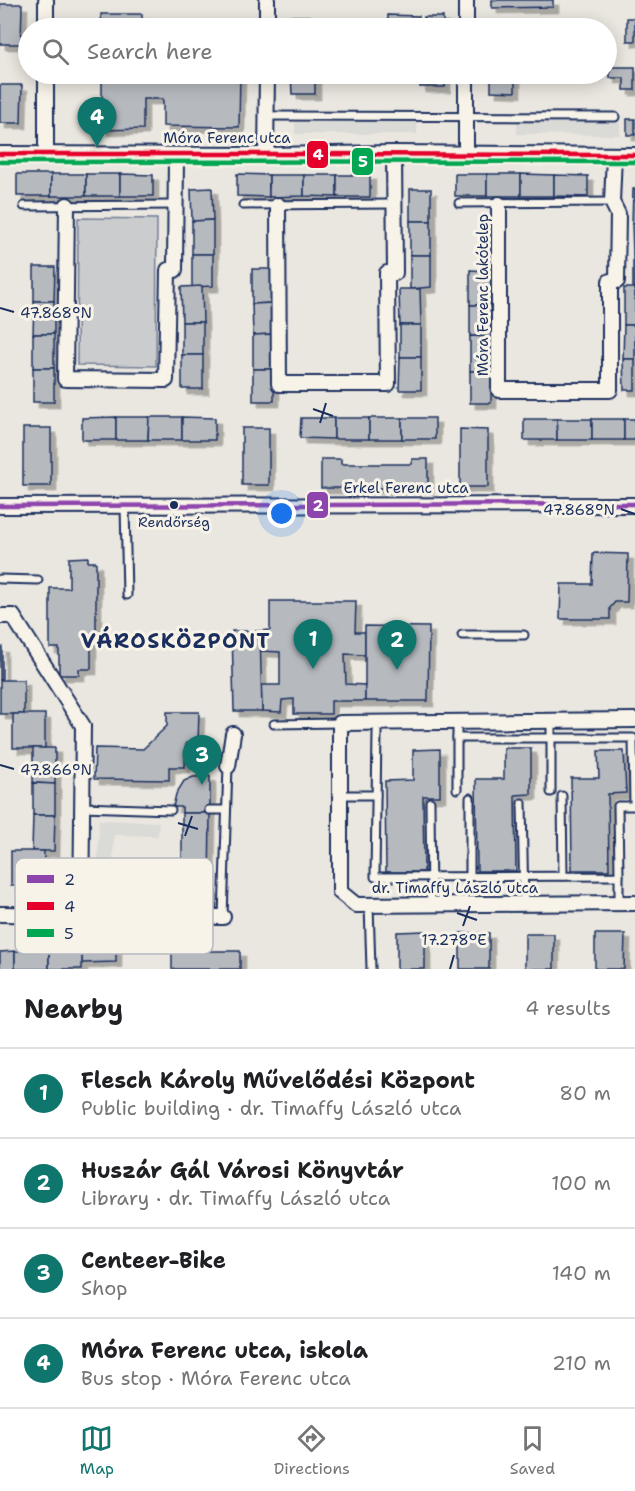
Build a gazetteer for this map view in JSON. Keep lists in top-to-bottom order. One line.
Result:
{"streets":{"street":["Móra Ferenc utca","Móra Ferenc lakótelep","Erkel Ferenc utca","dr. Timaffy László utca"]},"crossings":[["Móra Ferenc utca","Móra Ferenc lakótelep"]],"districts":["VÁROSKÖZPONT"],"places":["Rendőrség"],"lines":["transit line 4","transit line 5","transit line 2"],"legend":["2","4","5"],"page":{"search":"Search here","pins":["4","1","2","3"],"heading":["Nearby","4 results"],"list":[{"mark":"1","name":"Flesch Károly Művelődési Központ","note":"Public building · dr. Timaffy László utca","value":"80 m"},{"mark":"2","name":"Huszár Gál Városi Könyvtár","note":"Library · dr. Timaffy László utca","value":"100 m"},{"mark":"3","name":"Centeer-Bike","note":"Shop","value":"140 m"},{"mark":"4","name":"Móra Ferenc utca, iskola","note":"Bus stop · Móra Ferenc utca","value":"210 m"}],"nav":["Map","Directions","Saved"]},"coordinates":["47.868°N","47.866°N","17.278°E"]}
